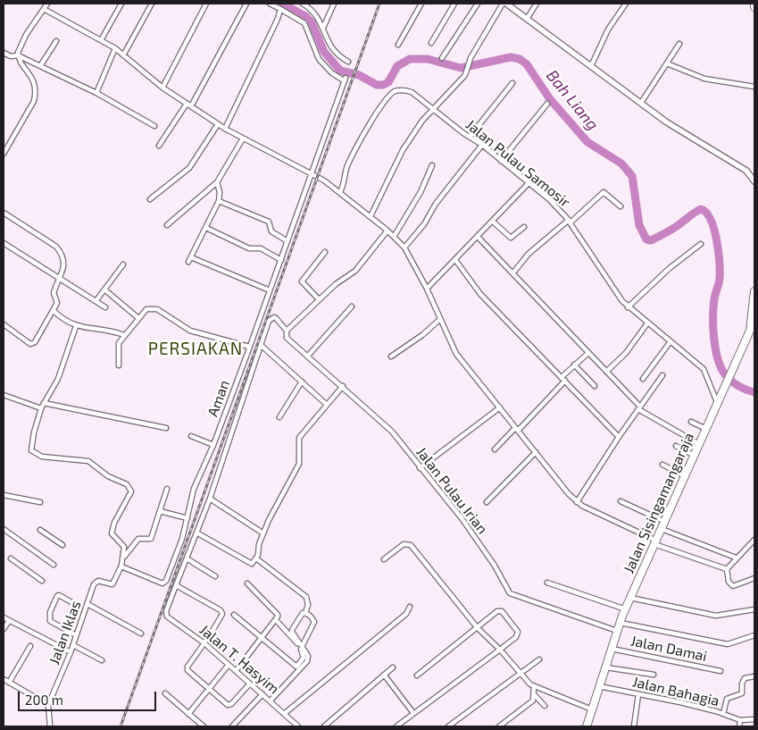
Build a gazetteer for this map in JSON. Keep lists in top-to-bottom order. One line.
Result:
{"streets":{"highway":["Jalan Sisingamangaraja"],"street":["Jalan Pulau Samosir","Aman","Jalan Pulau Irian","Jalan Iklas","Jalan Damai","Jalan T. Hasyim","Jalan Bahagia"]},"crossings":[["Jalan Pulau Samosir","Jalan Sisingamangaraja"],["Aman","Jalan Iklas"],["Jalan Pulau Irian","Jalan Sisingamangaraja"],["Jalan Sisingamangaraja","Jalan Damai"],["Jalan Sisingamangaraja","Jalan Bahagia"]],"districts":["PERSIAKAN"],"water":["Bah Liang"],"scale_bar":"200 m"}
